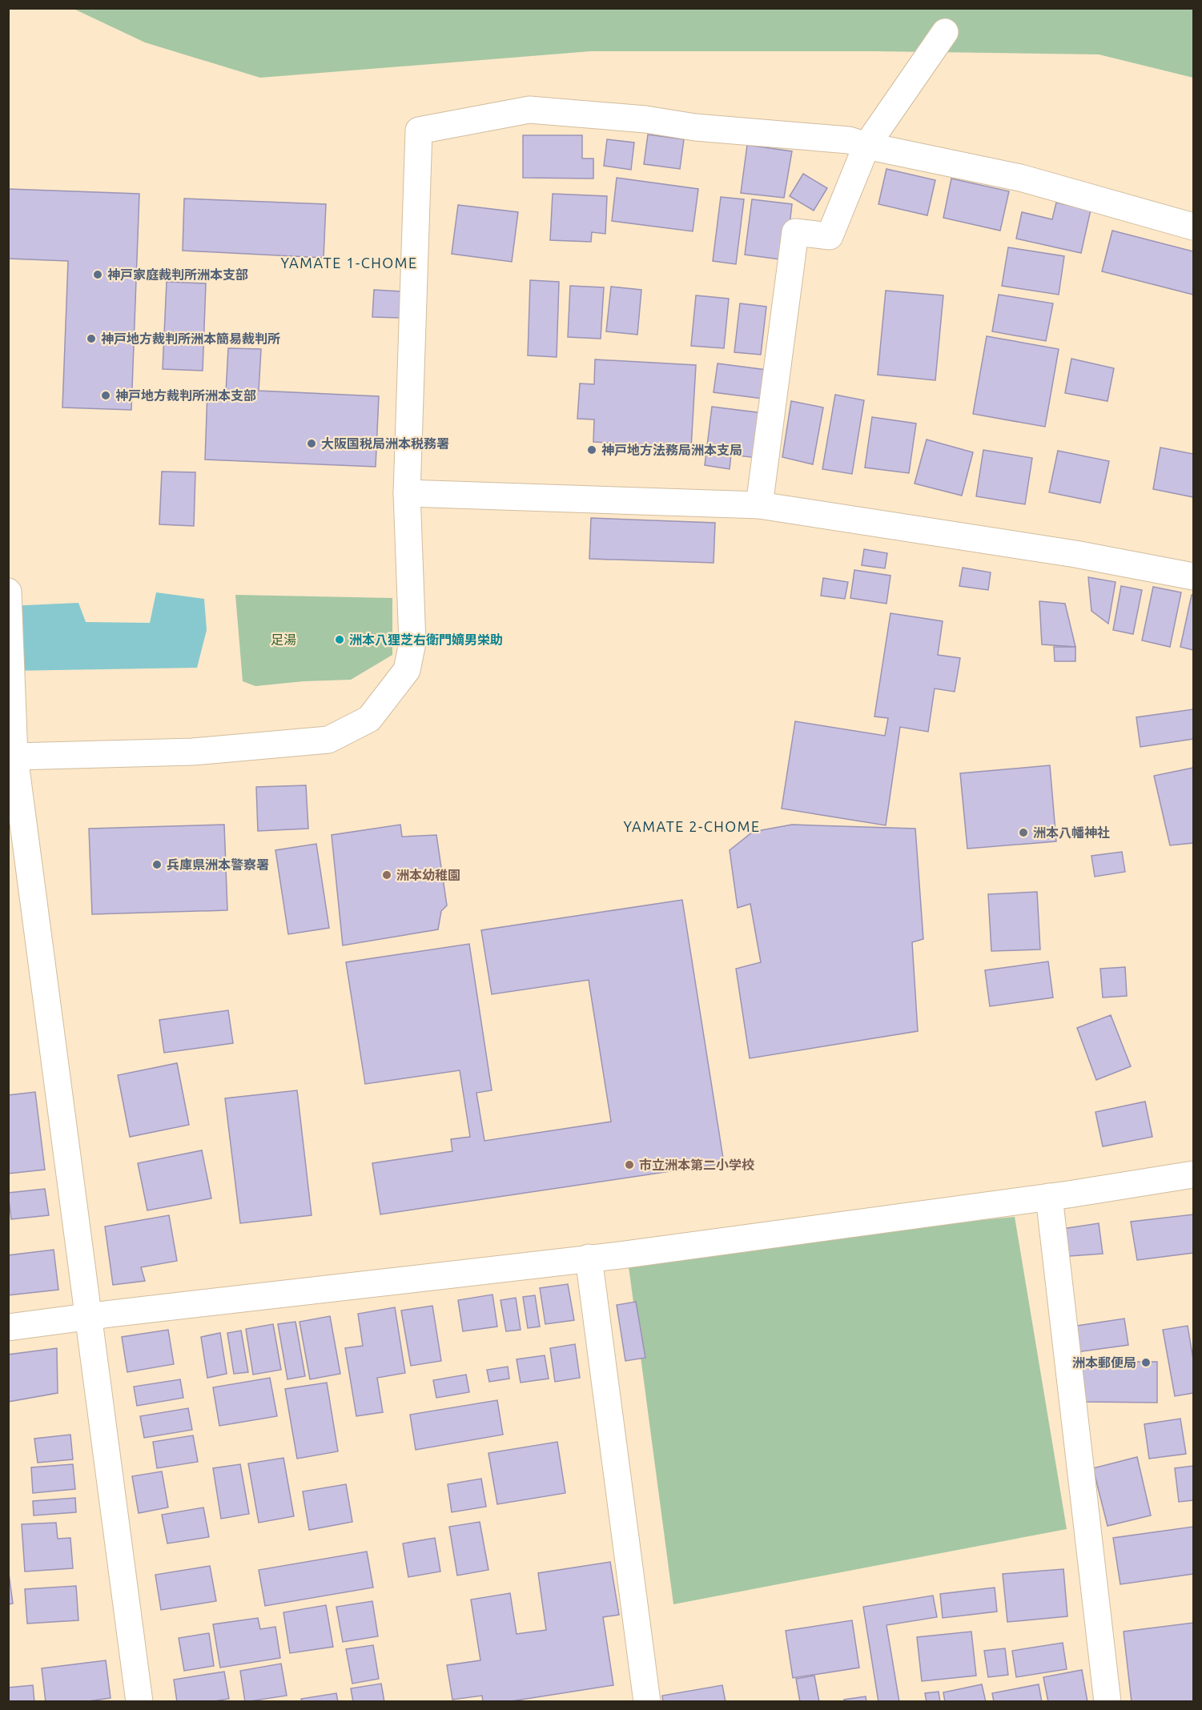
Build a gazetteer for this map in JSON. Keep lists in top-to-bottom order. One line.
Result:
{"districts":["YAMATE 1-CHOME","YAMATE 2-CHOME"],"parks":["足湯"],"places":["神戸家庭裁判所洲本支部","神戸地方裁判所洲本簡易裁判所","神戸地方裁判所洲本支部","大阪国税局洲本税務署","神戸地方法務局洲本支局","洲本八狸芝右衛門嫡男栄助","洲本八幡神社","兵庫県洲本警察署","洲本幼稚園","市立洲本第二小学校","洲本郵便局"]}
